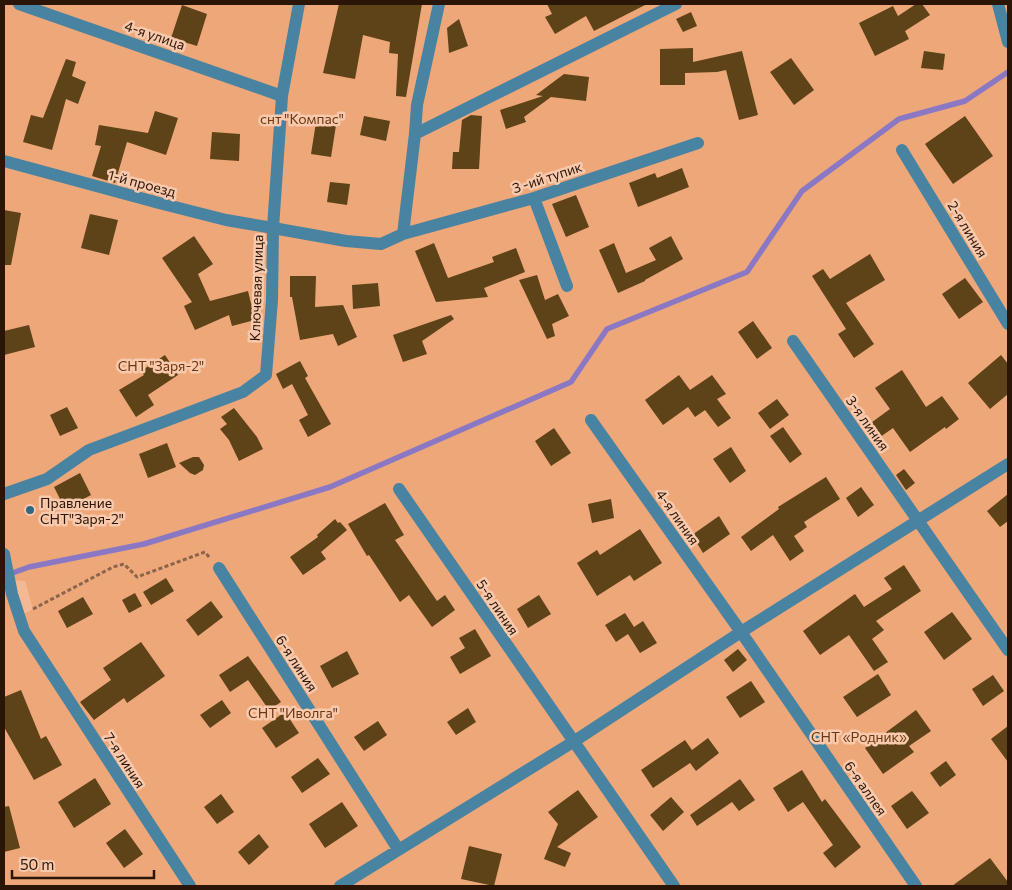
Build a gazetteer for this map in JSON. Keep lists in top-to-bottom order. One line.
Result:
{"streets":{"street":["4-я улица","3 -ий тупик","1-й проезд","2-я линия","Ключевая улица","3-я линия","4-я линия","5-я линия","6-я линия","7-я линия","6-я аллея"]},"crossings":[["3 -ий тупик","Ключевая улица"],["1-й проезд","Ключевая улица"],["4-я линия","6-я аллея"]],"parks":["снт \"Компас\"","СНТ \"Заря-2\"","СНТ \"Иволга\"","СНТ «Родник»"],"places":["Правление СНТ\"Заря-2\""],"scale_bar":"50 m"}
